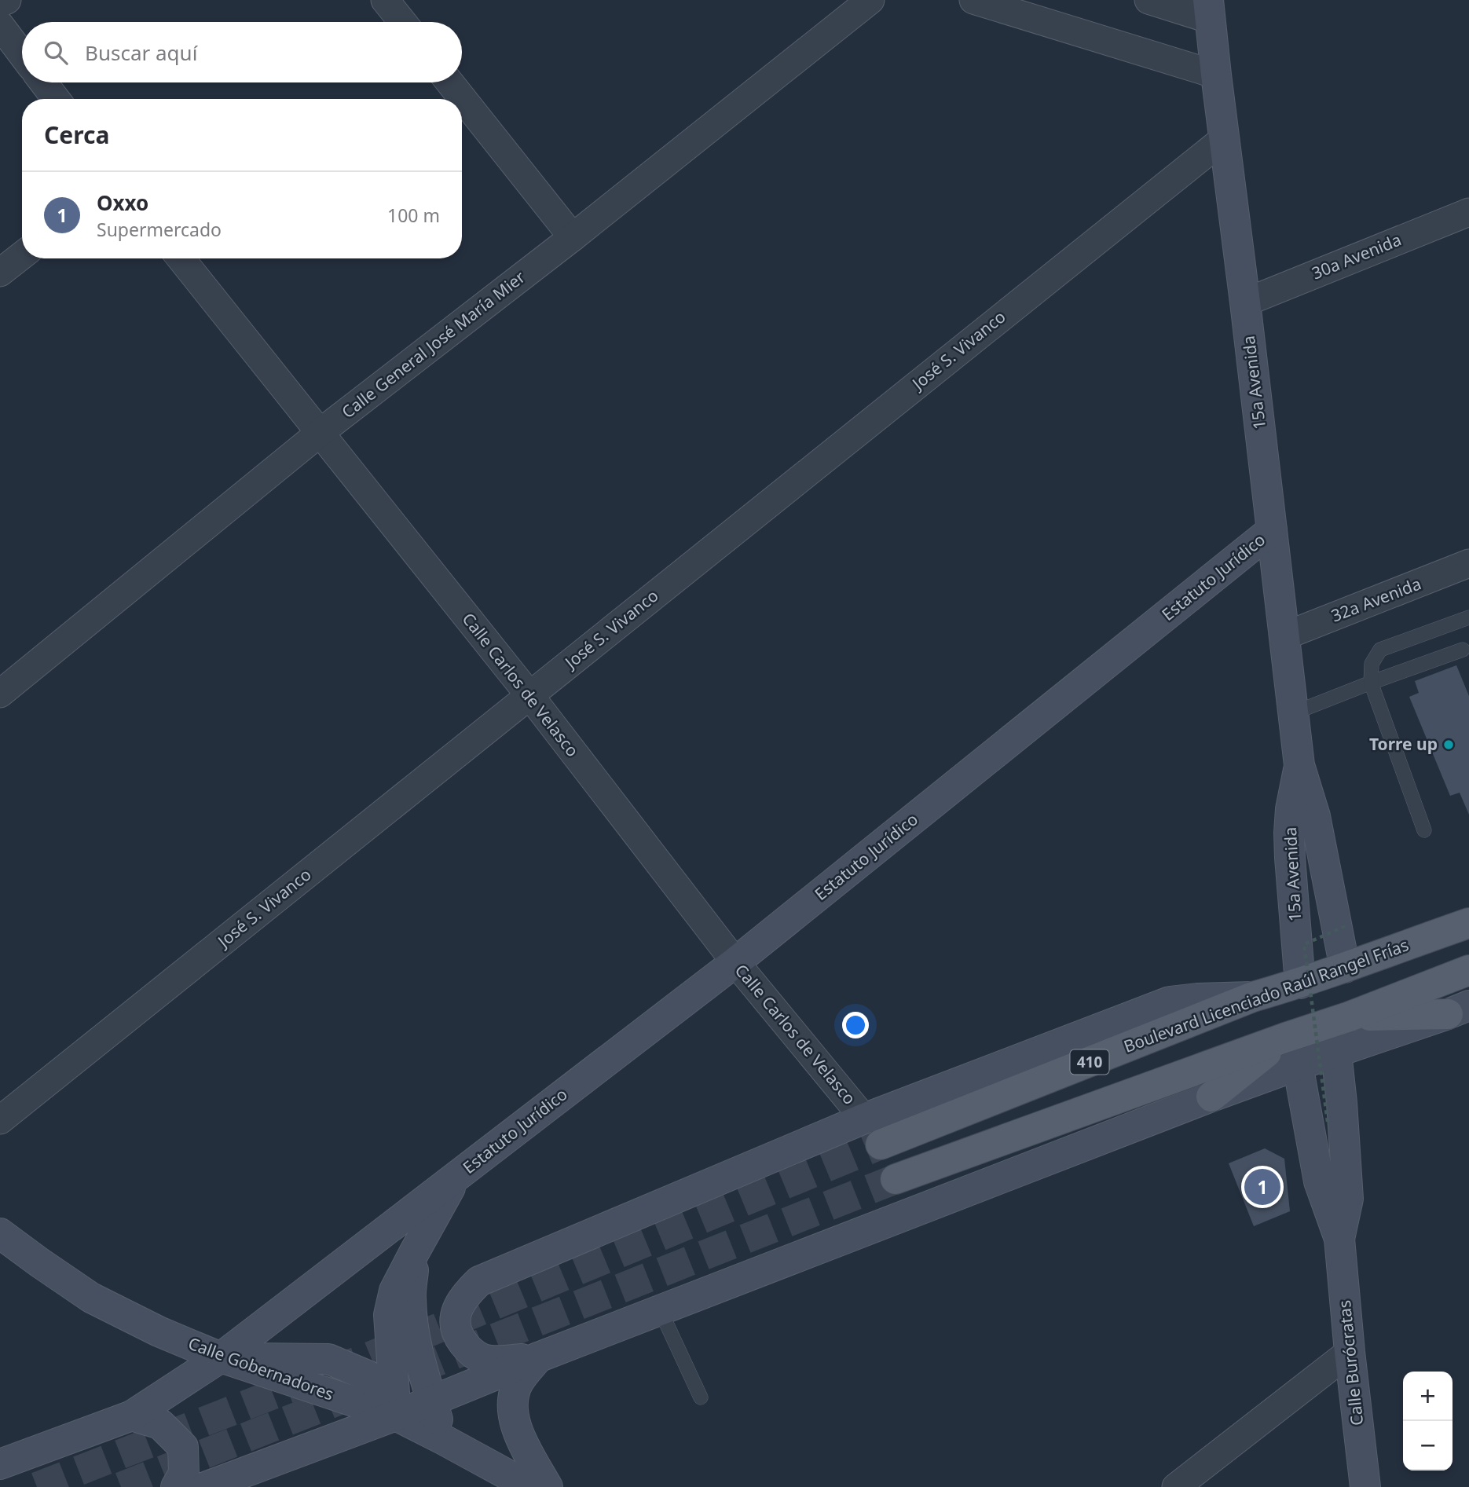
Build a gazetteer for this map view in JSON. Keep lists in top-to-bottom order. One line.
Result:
{"streets":{"main road":["Boulevard Licenciado Raúl Rangel Frías","410"],"street":["30a Avenida","Calle General José María Mier","José S. Vivanco","15a Avenida","Estatuto Jurídico","32a Avenida","Calle Carlos de Velasco","Calle Burócratas","Calle Gobernadores"]},"crossings":[["30a Avenida","15a Avenida"],["Calle General José María Mier","Calle Carlos de Velasco"],["José S. Vivanco","15a Avenida"],["José S. Vivanco","Calle Carlos de Velasco"],["15a Avenida","Estatuto Jurídico"],["15a Avenida","32a Avenida"],["15a Avenida","Boulevard Licenciado Raúl Rangel Frías"],["Estatuto Jurídico","Calle Carlos de Velasco"],["Estatuto Jurídico","Calle Gobernadores"]],"places":["Torre up"],"page":{"search":"Buscar aquí","heading":"Cerca","list":[{"mark":"1","name":"Oxxo","note":"Supermercado","value":"100 m"}],"pins":"1","map_buttons":["+","−"]}}
